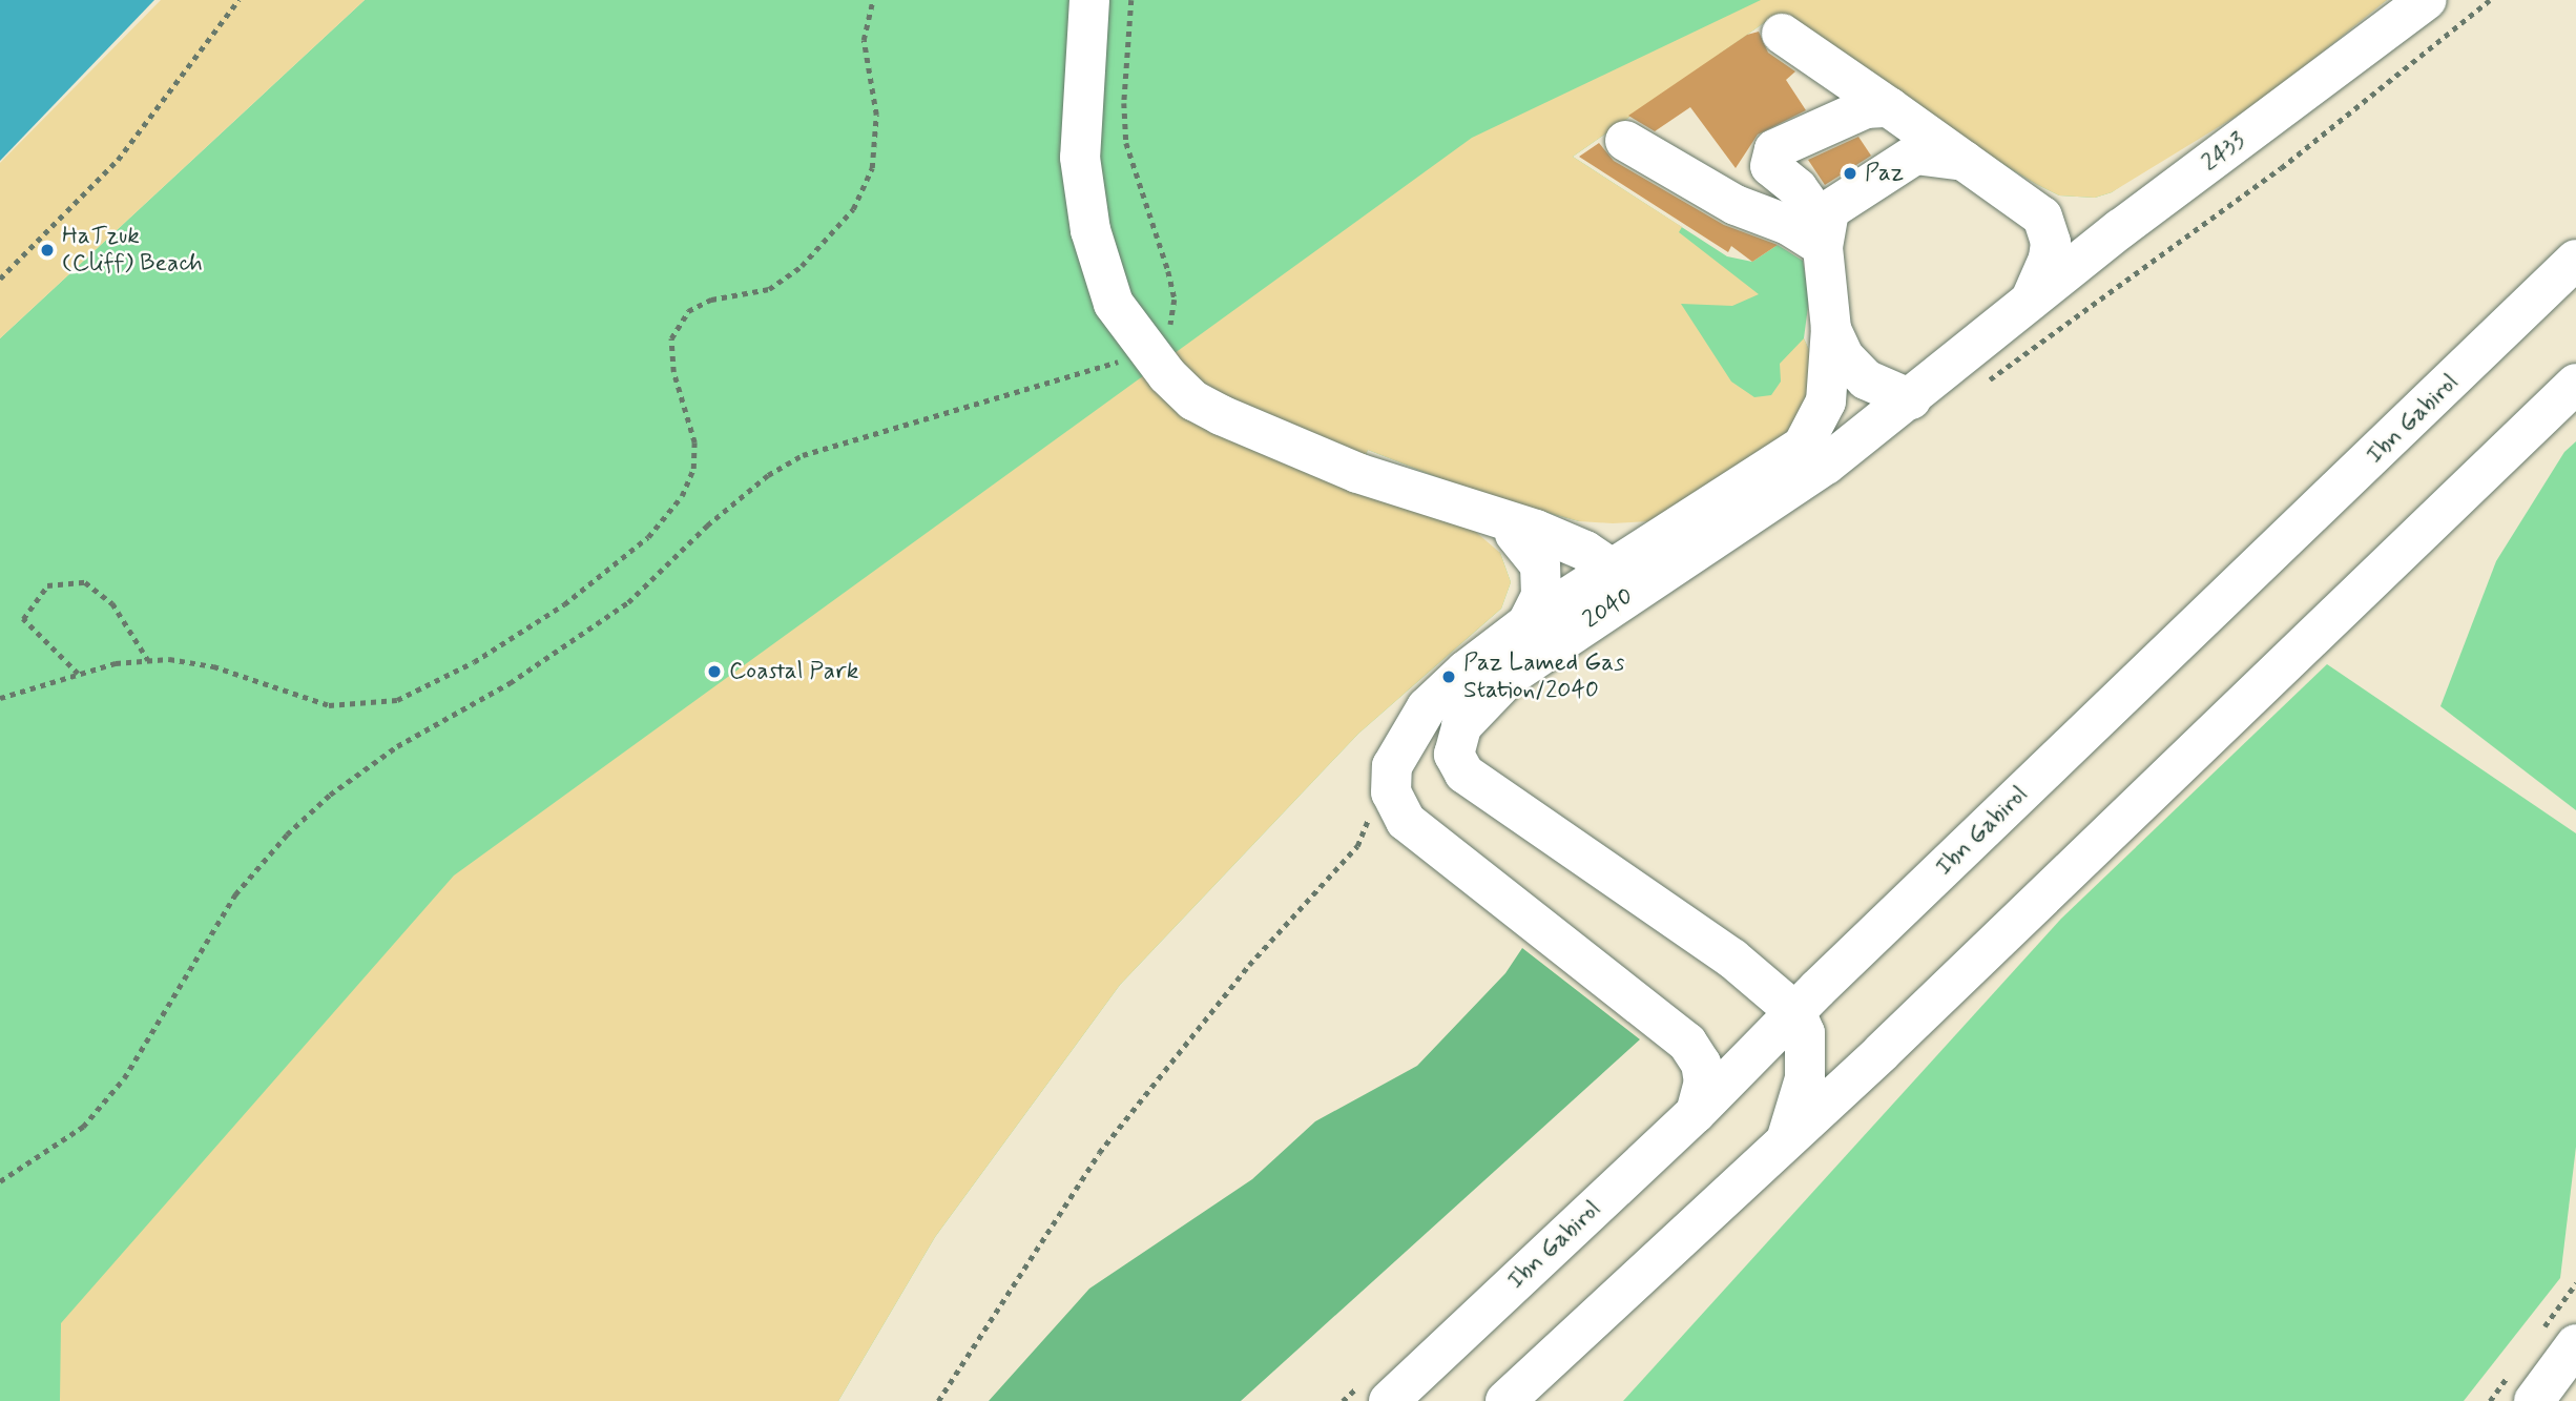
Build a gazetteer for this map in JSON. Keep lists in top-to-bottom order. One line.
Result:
{"streets":{"street":["2433","Ibn Gabirol","2040"]},"crossings":[["2433","2040"],["Ibn Gabirol","2040"]],"places":["Paz","HaTzuk (Cliff) Beach","Coastal Park","Paz Lamed Gas Station/2040"]}
